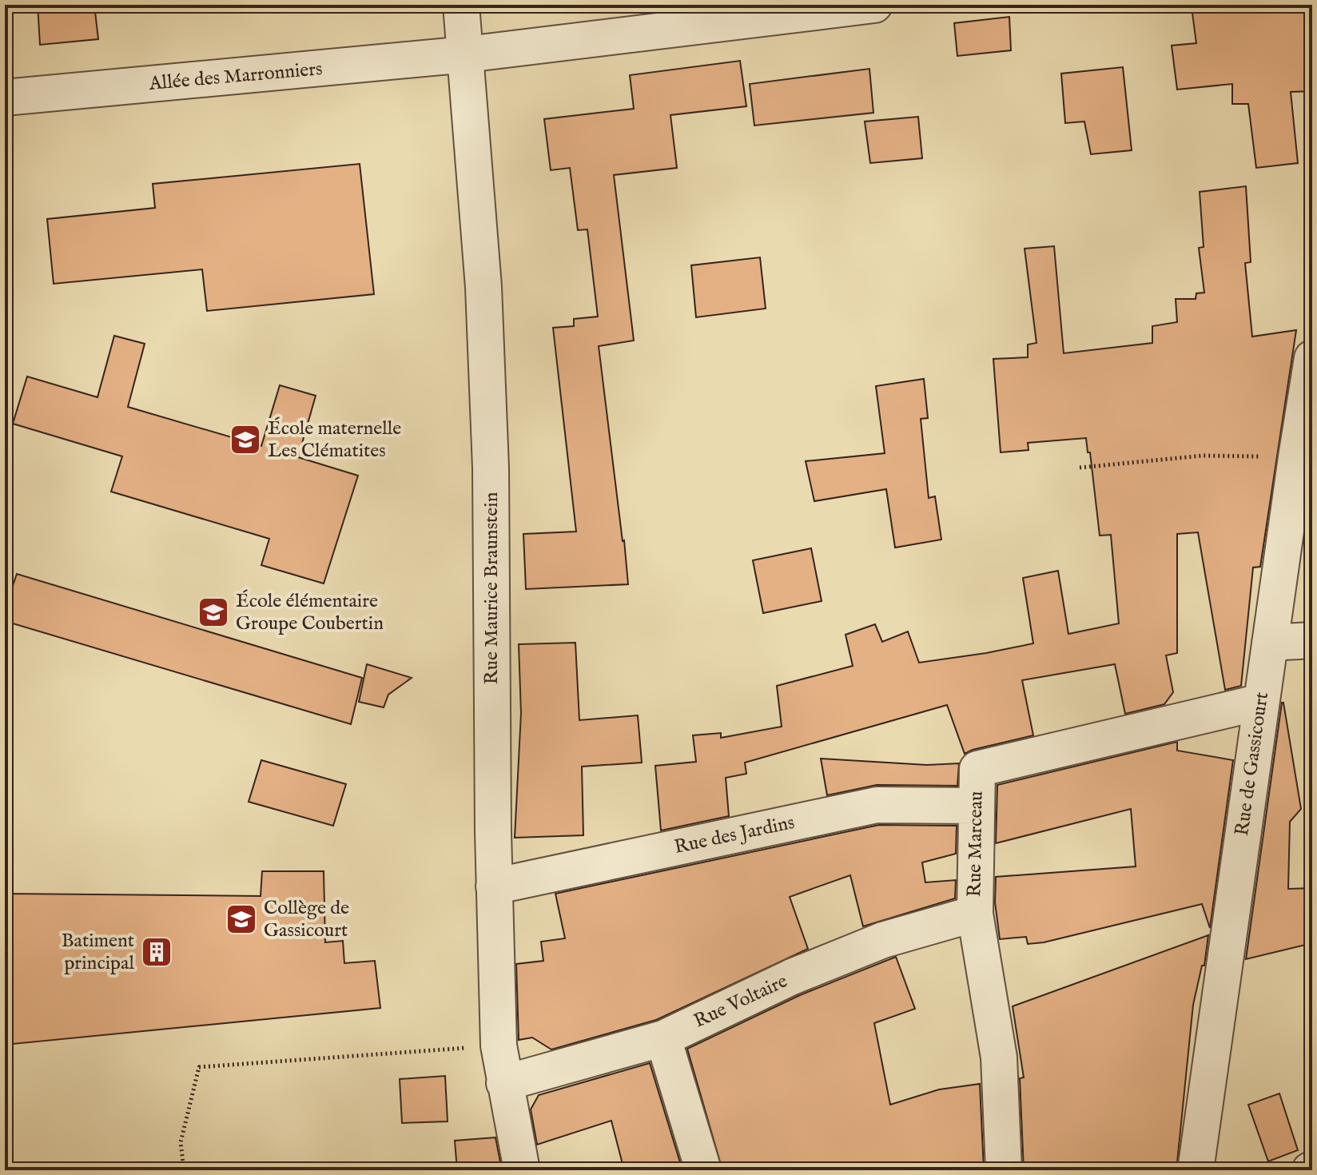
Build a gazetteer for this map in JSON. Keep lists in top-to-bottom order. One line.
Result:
{"streets":{"street":["Allée des Marronniers","Rue Maurice Braunstein","Rue de Gassicourt","Rue des Jardins","Rue Marceau","Rue Voltaire"]},"crossings":[["Allée des Marronniers","Rue Maurice Braunstein"],["Rue Maurice Braunstein","Rue des Jardins"],["Rue Maurice Braunstein","Rue Voltaire"],["Rue de Gassicourt","Rue Marceau"],["Rue des Jardins","Rue Marceau"],["Rue Marceau","Rue Voltaire"]],"places":{"school or university":["École maternelle Les Clématites","École élémentaire Groupe Coubertin","Collège de Gassicourt"],"building":["Batiment principal"]}}
